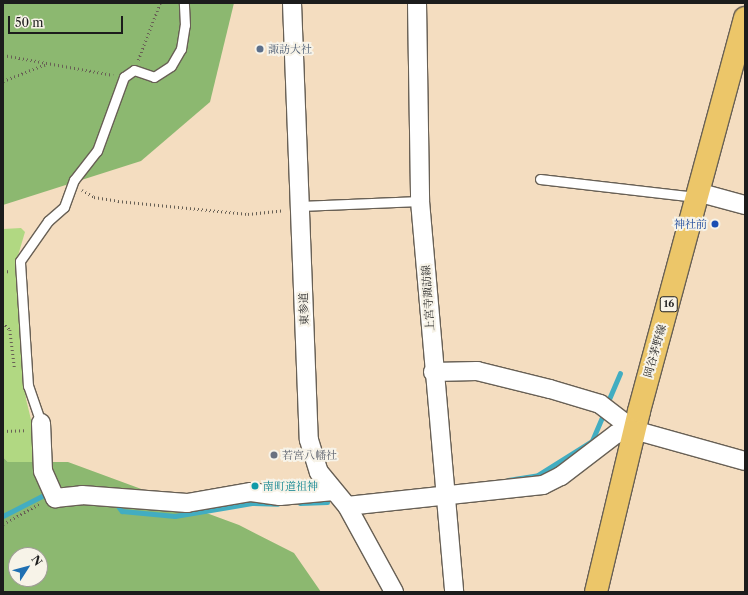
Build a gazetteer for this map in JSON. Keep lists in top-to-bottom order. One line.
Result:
{"streets":{"main road":["16","岡谷茅野線"],"street":["上宮寺諏訪線","東参道"]},"places":["諏訪大社","神社前","若宮八幡社","南町道祖神"],"scale_bar":"50 m","north":"top right"}
